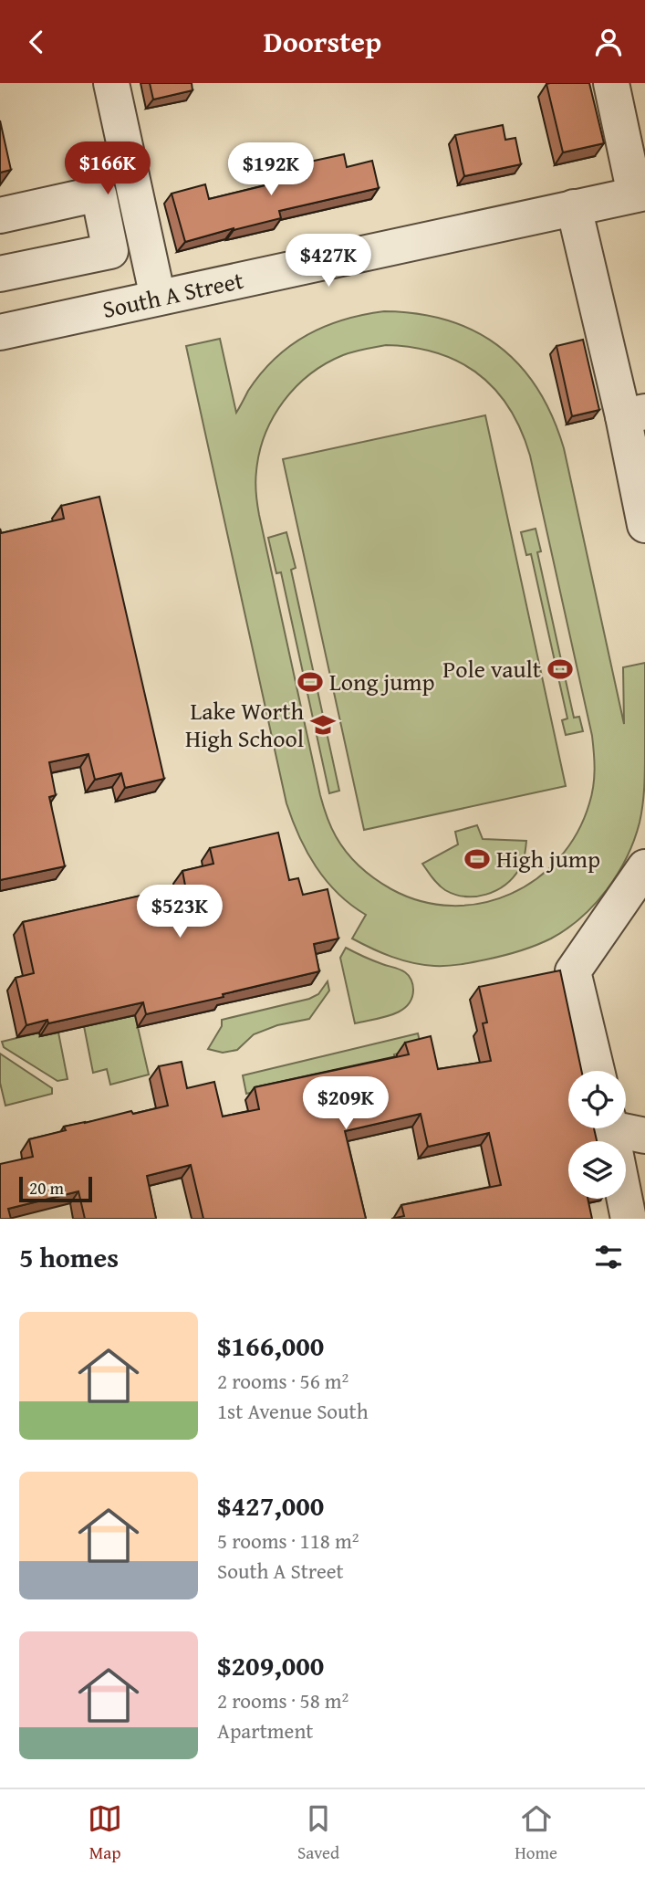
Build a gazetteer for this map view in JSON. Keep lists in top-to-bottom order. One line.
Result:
{"streets":{"street":["South A Street"]},"places":{"sports":["Pole vault","Long jump","High jump"],"school or university":["Lake Worth High School"]},"scale_bar":"20 m","page":{"header":"Doorstep","price":["$166K","$192K","$427K","$523K","$209K"],"scale":"20 m","heading":"5 homes","list":[{"name":"$166,000","note":"2 rooms · 56 m² · 1st Avenue South"},{"name":"$427,000","note":"5 rooms · 118 m² · South A Street"},{"name":"$209,000","note":"2 rooms · 58 m² · Apartment"}],"tabs":["Map","Saved","Home"]}}
